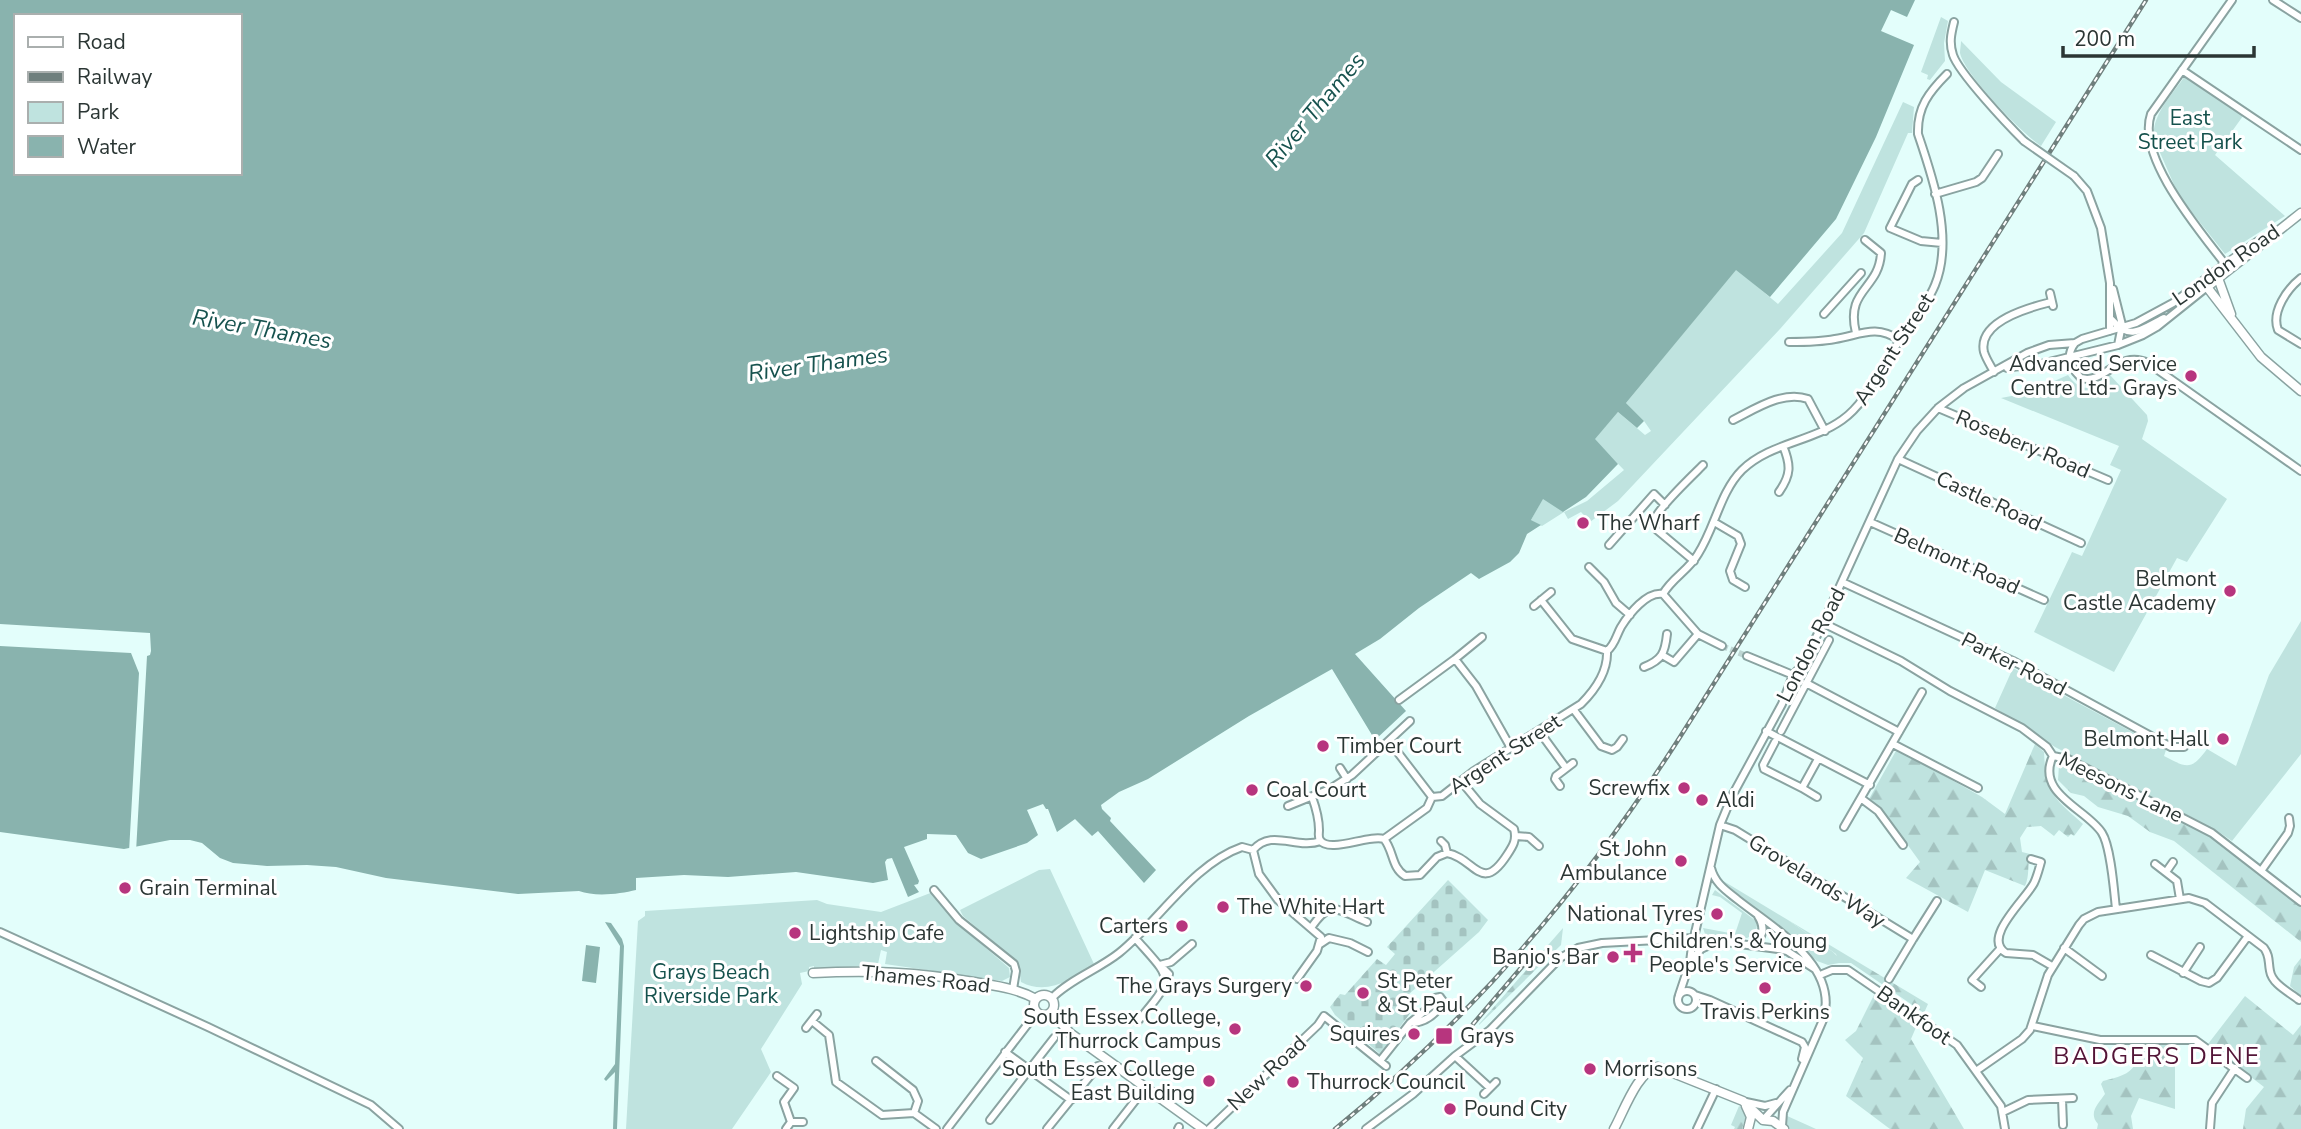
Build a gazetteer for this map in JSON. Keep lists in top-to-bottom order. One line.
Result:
{"streets":{"main road":["London Road","Thames Road"],"street":["Argent Street","Rosebery Road","Castle Road","Belmont Road","Parker Road","Meesons Lane","Grovelands Way","Bankfoot","New Road"]},"crossings":[["London Road","Rosebery Road"],["London Road","Castle Road"],["London Road","Belmont Road"],["London Road","Parker Road"],["London Road","Meesons Lane"],["London Road","Grovelands Way"],["Argent Street","Thames Road"]],"districts":["BADGERS DENE"],"water":["River Thames"],"parks":["East Street Park","Grays Beach Riverside Park"],"places":{"other":["Advanced Service Centre Ltd- Grays","The Wharf","Belmont Castle Academy","Belmont Hall","Timber Court","Screwfix","Coal Court","Aldi","St John Ambulance","Grain Terminal","The White Hart","National Tyres","Carters","Lightship Cafe","Banjo's Bar","The Grays Surgery","Travis Perkins","St Peter & St Paul","South Essex College, Thurrock Campus","Squires","Morrisons","South Essex College East Building","Thurrock Council","Pound City"],"health":["Children's & Young People's Service"],"transit":["Grays"]},"legend":["Road","Railway","Park","Water"],"scale_bar":"200 m"}
